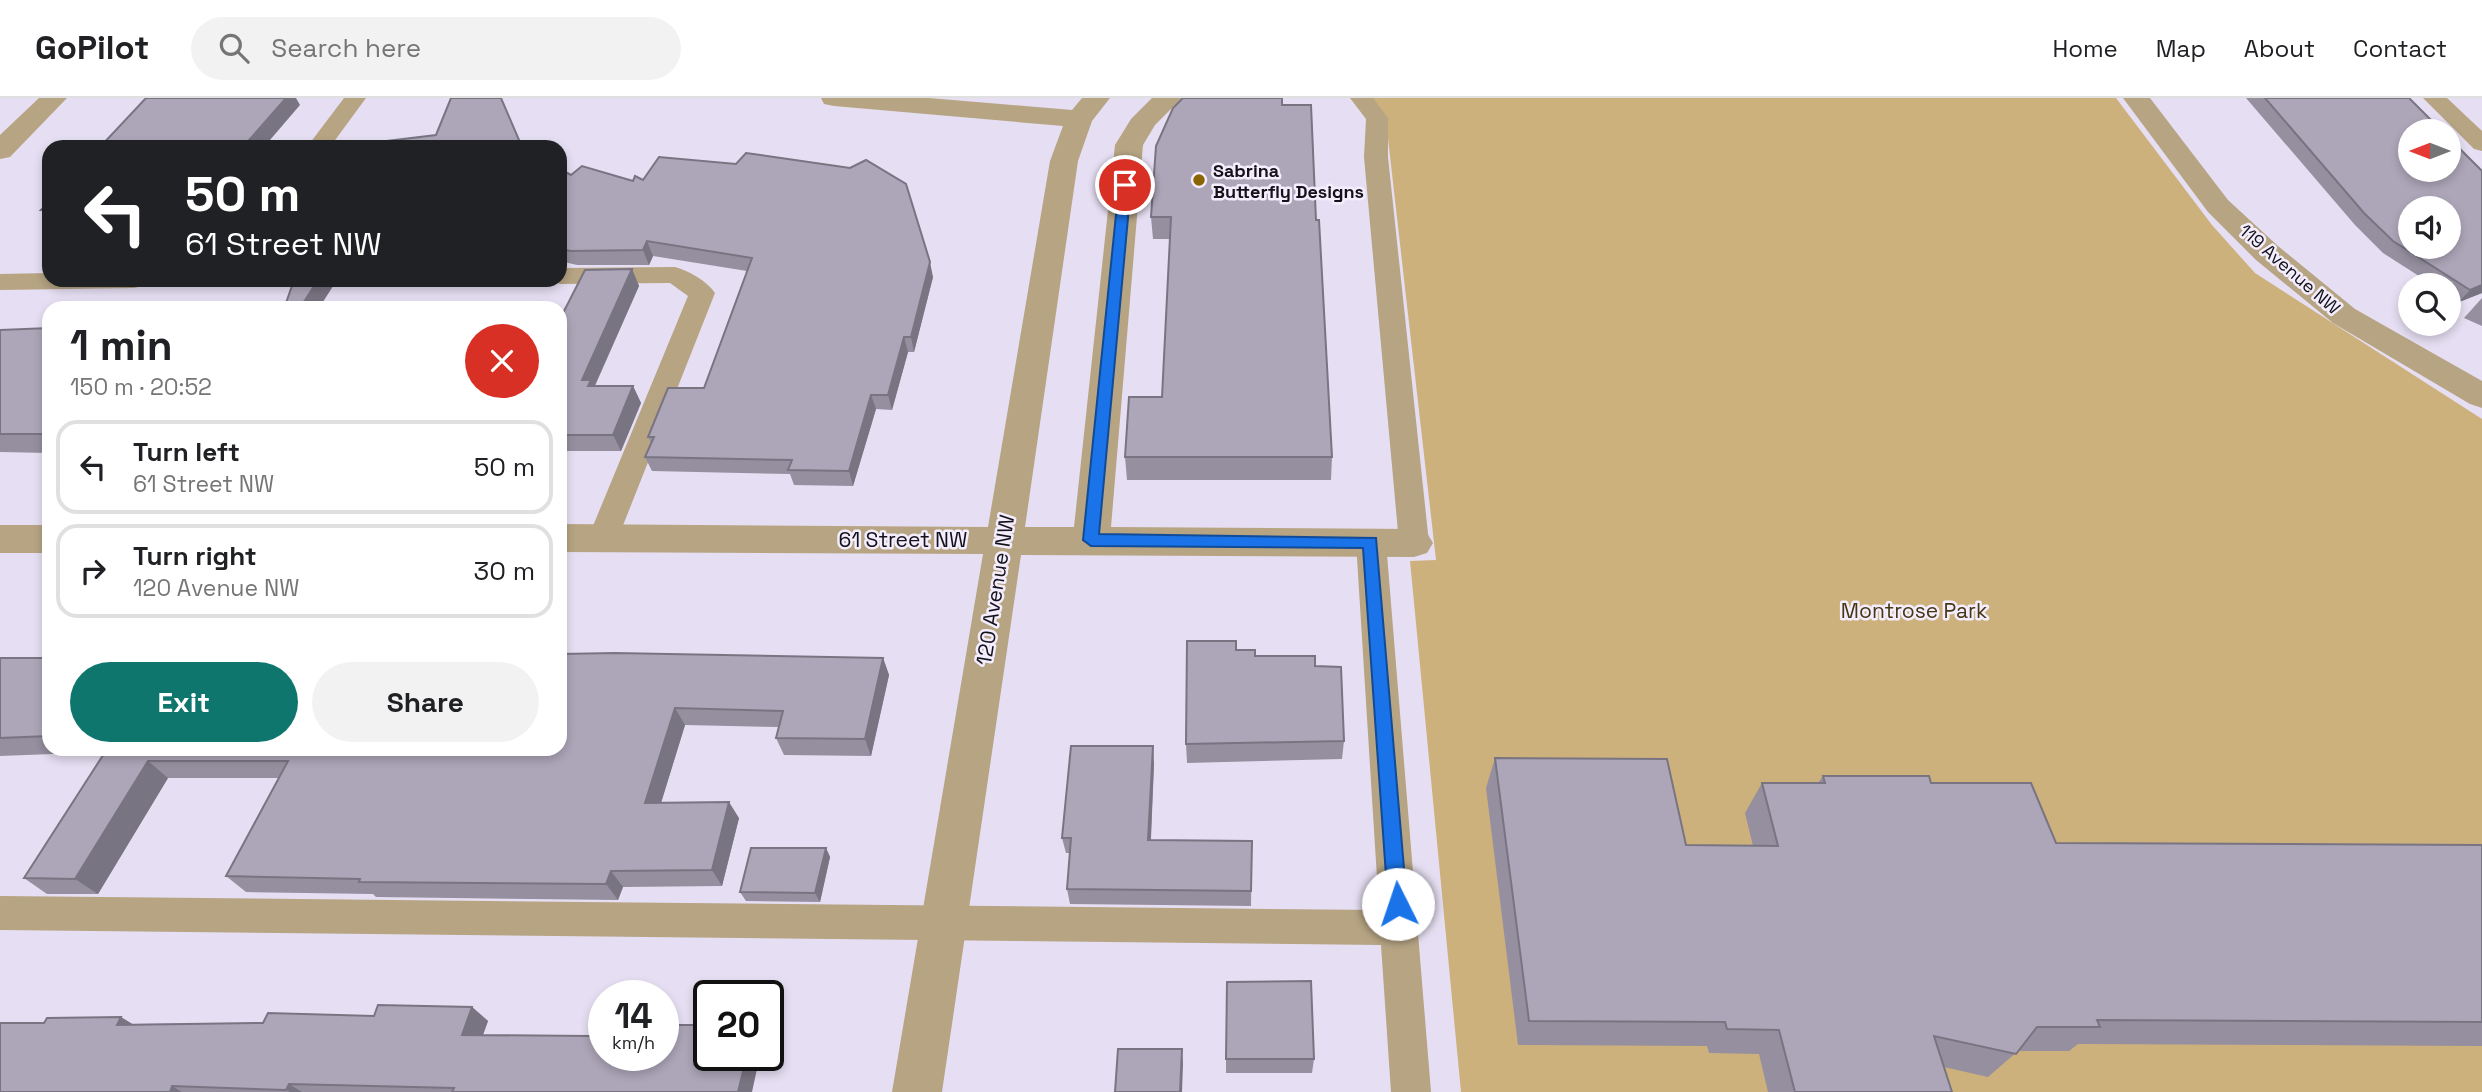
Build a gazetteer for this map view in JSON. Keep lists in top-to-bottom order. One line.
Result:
{"streets":{"street":["119 Avenue NW","61 Street NW","120 Avenue NW"]},"crossings":[["61 Street NW","120 Avenue NW"]],"parks":["Montrose Park"],"places":["Sabrina Butterfly Designs"],"north":"left","page":{"header":"GoPilot","search":"Search here","nav":["Home","Map","About","Contact"],"turn":["50 m","61 Street NW"],"heading":["1 min","150 m · 20:52"],"list":[{"name":"Turn left","note":"61 Street NW","value":"50 m"},{"name":"Turn right","note":"120 Avenue NW","value":"30 m"}],"buttons":["Exit","Share"],"speed":"14 km/h","limit":"20"}}
